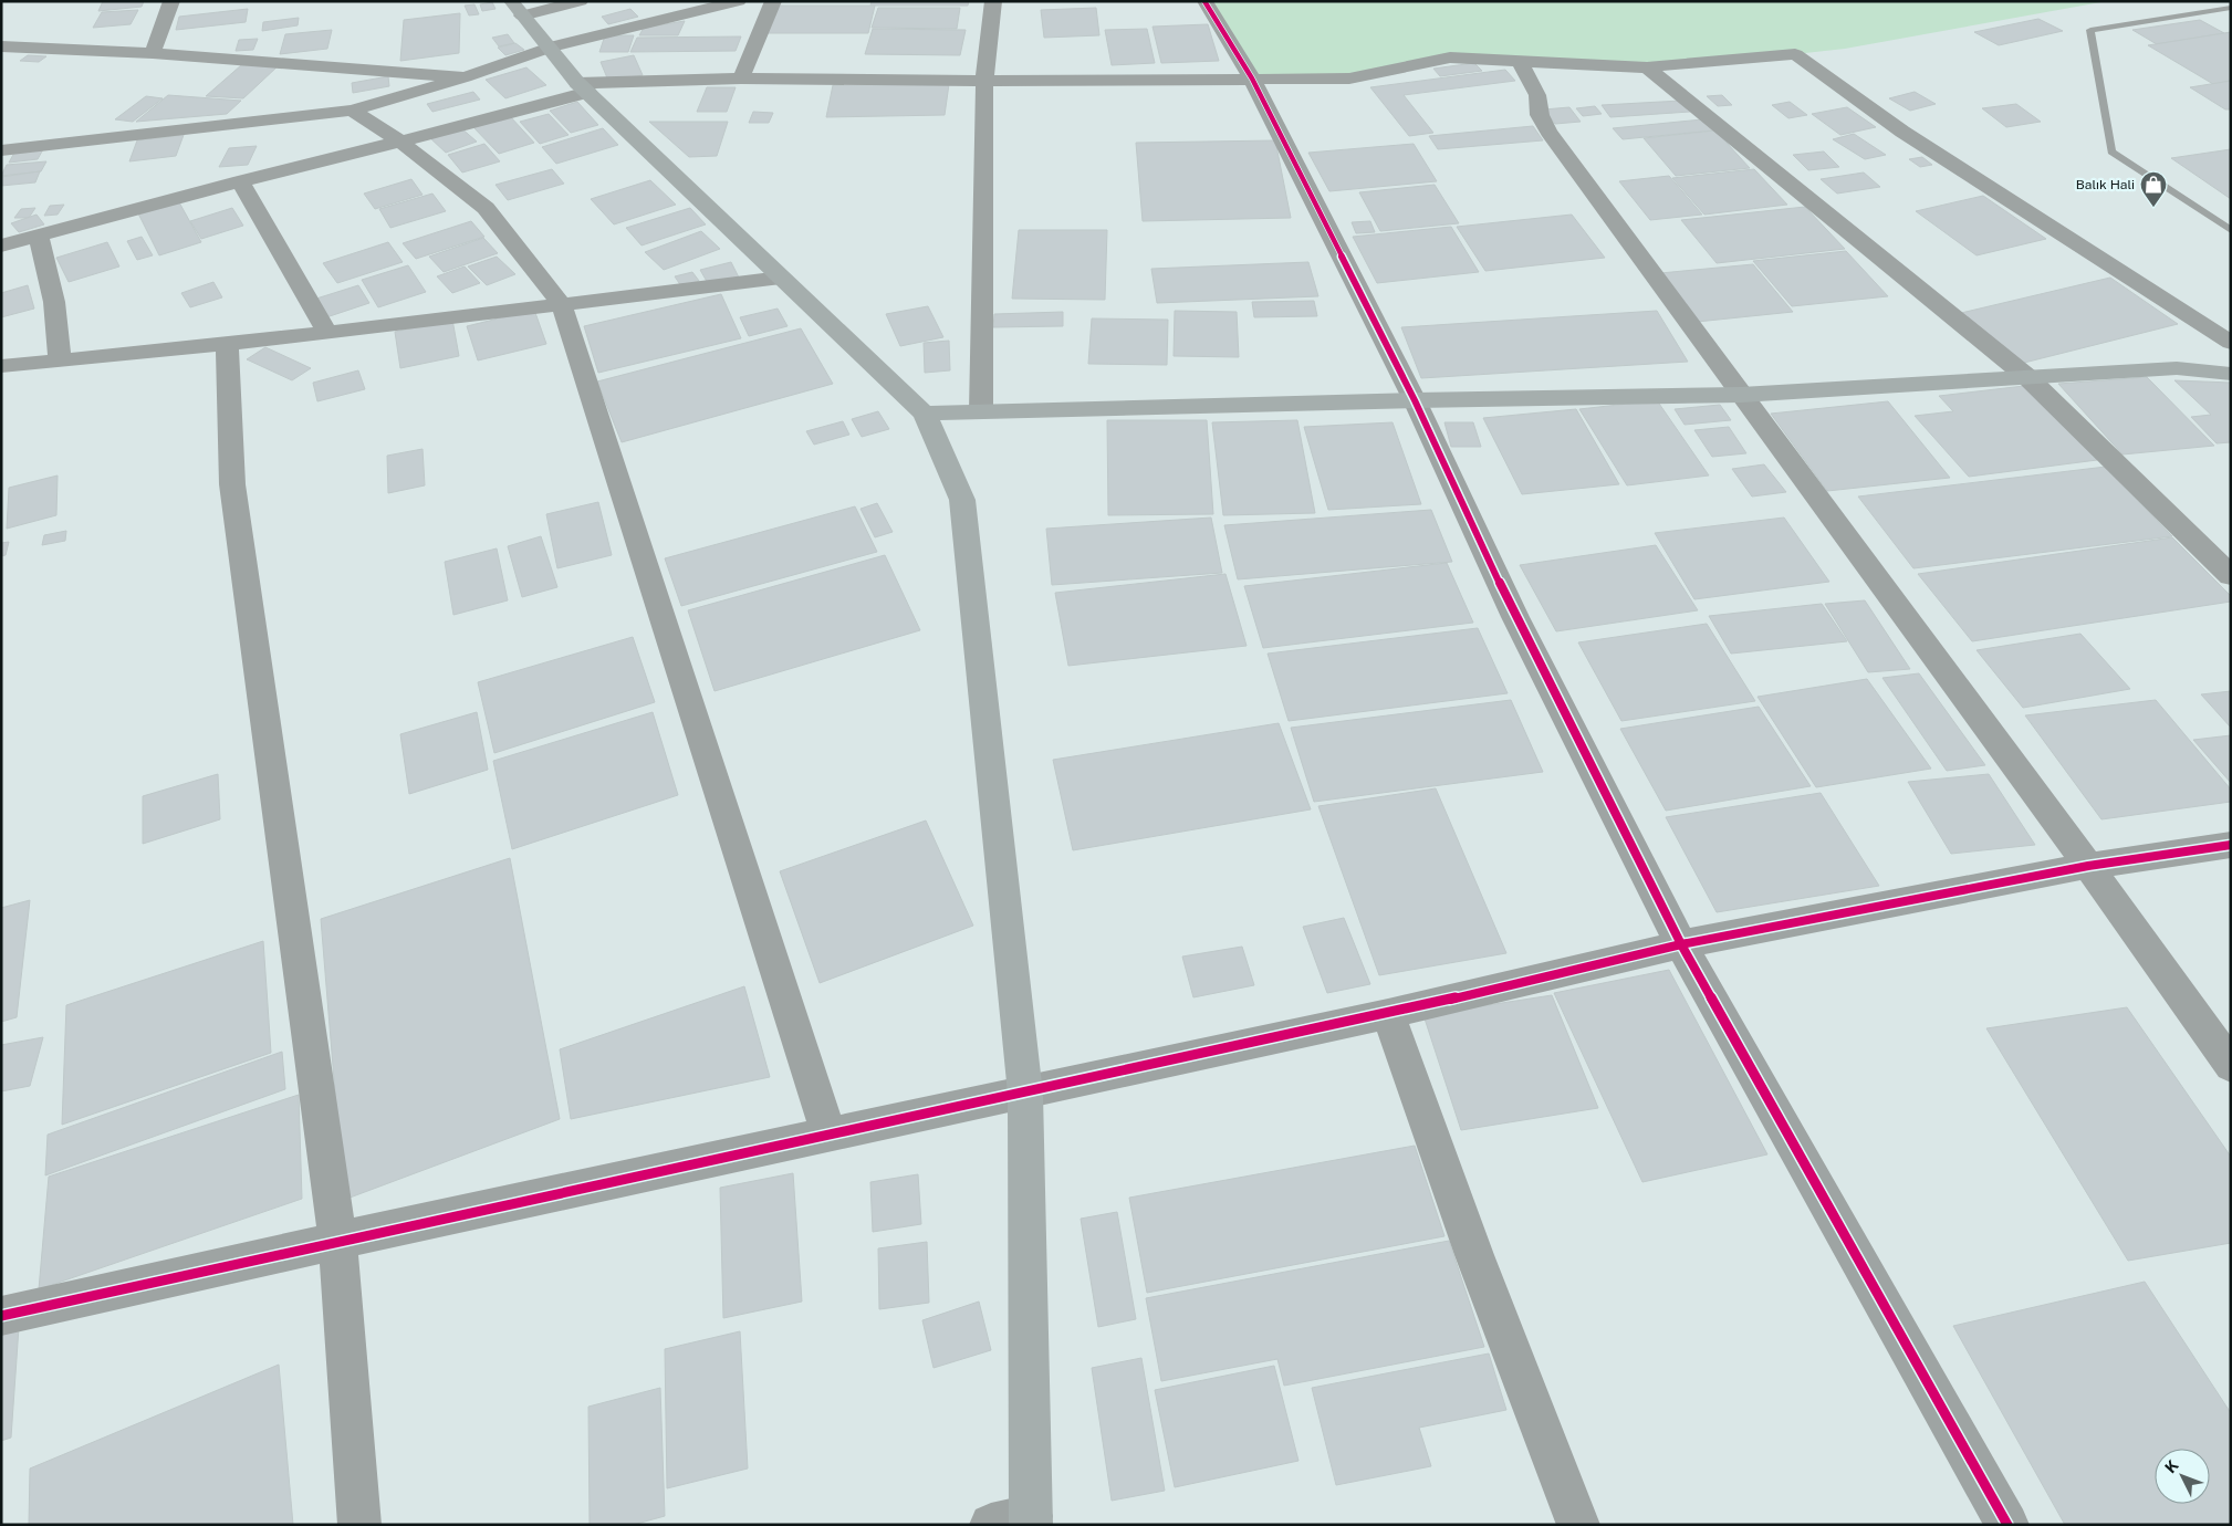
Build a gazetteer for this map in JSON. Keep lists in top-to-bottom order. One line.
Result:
{"places":{"shop":["Balık Hali"]},"north":"top left"}
